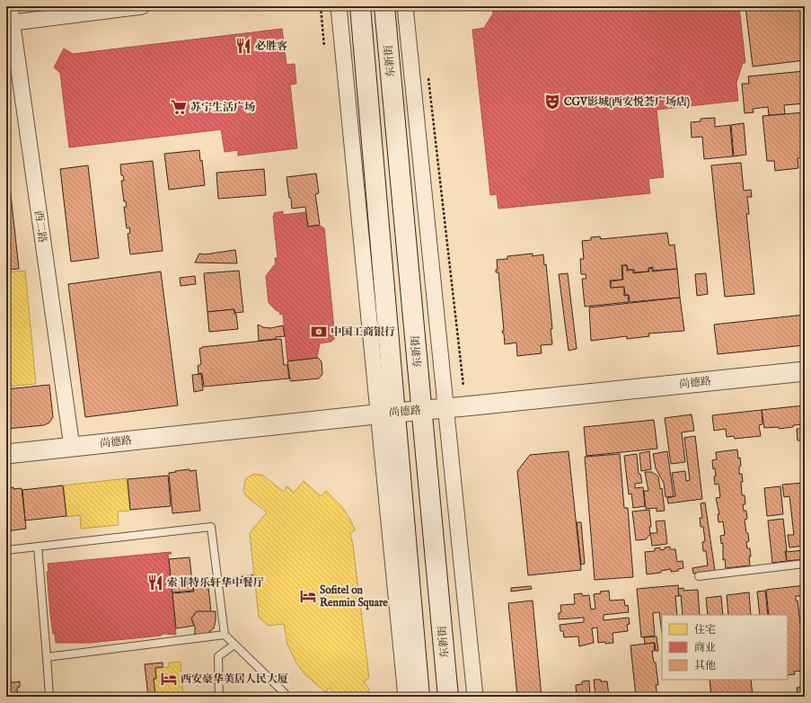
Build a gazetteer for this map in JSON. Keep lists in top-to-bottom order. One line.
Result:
{"streets":{"main road":["东新街"],"street":["西二路","尚德路"]},"crossings":[["东新街","尚德路"],["西二路","尚德路"]],"places":{"restaurant":["必胜客","索菲特乐轩华中餐厅"],"theatre":["CGV影城(西安悦荟广场店)"],"supermarket":["苏宁生活广场"],"bank":["中国工商银行"],"hotel":["Sofitel on Renmin Square","西安豪华美居人民大厦"]},"legend":["住宅","商业","其他"]}
